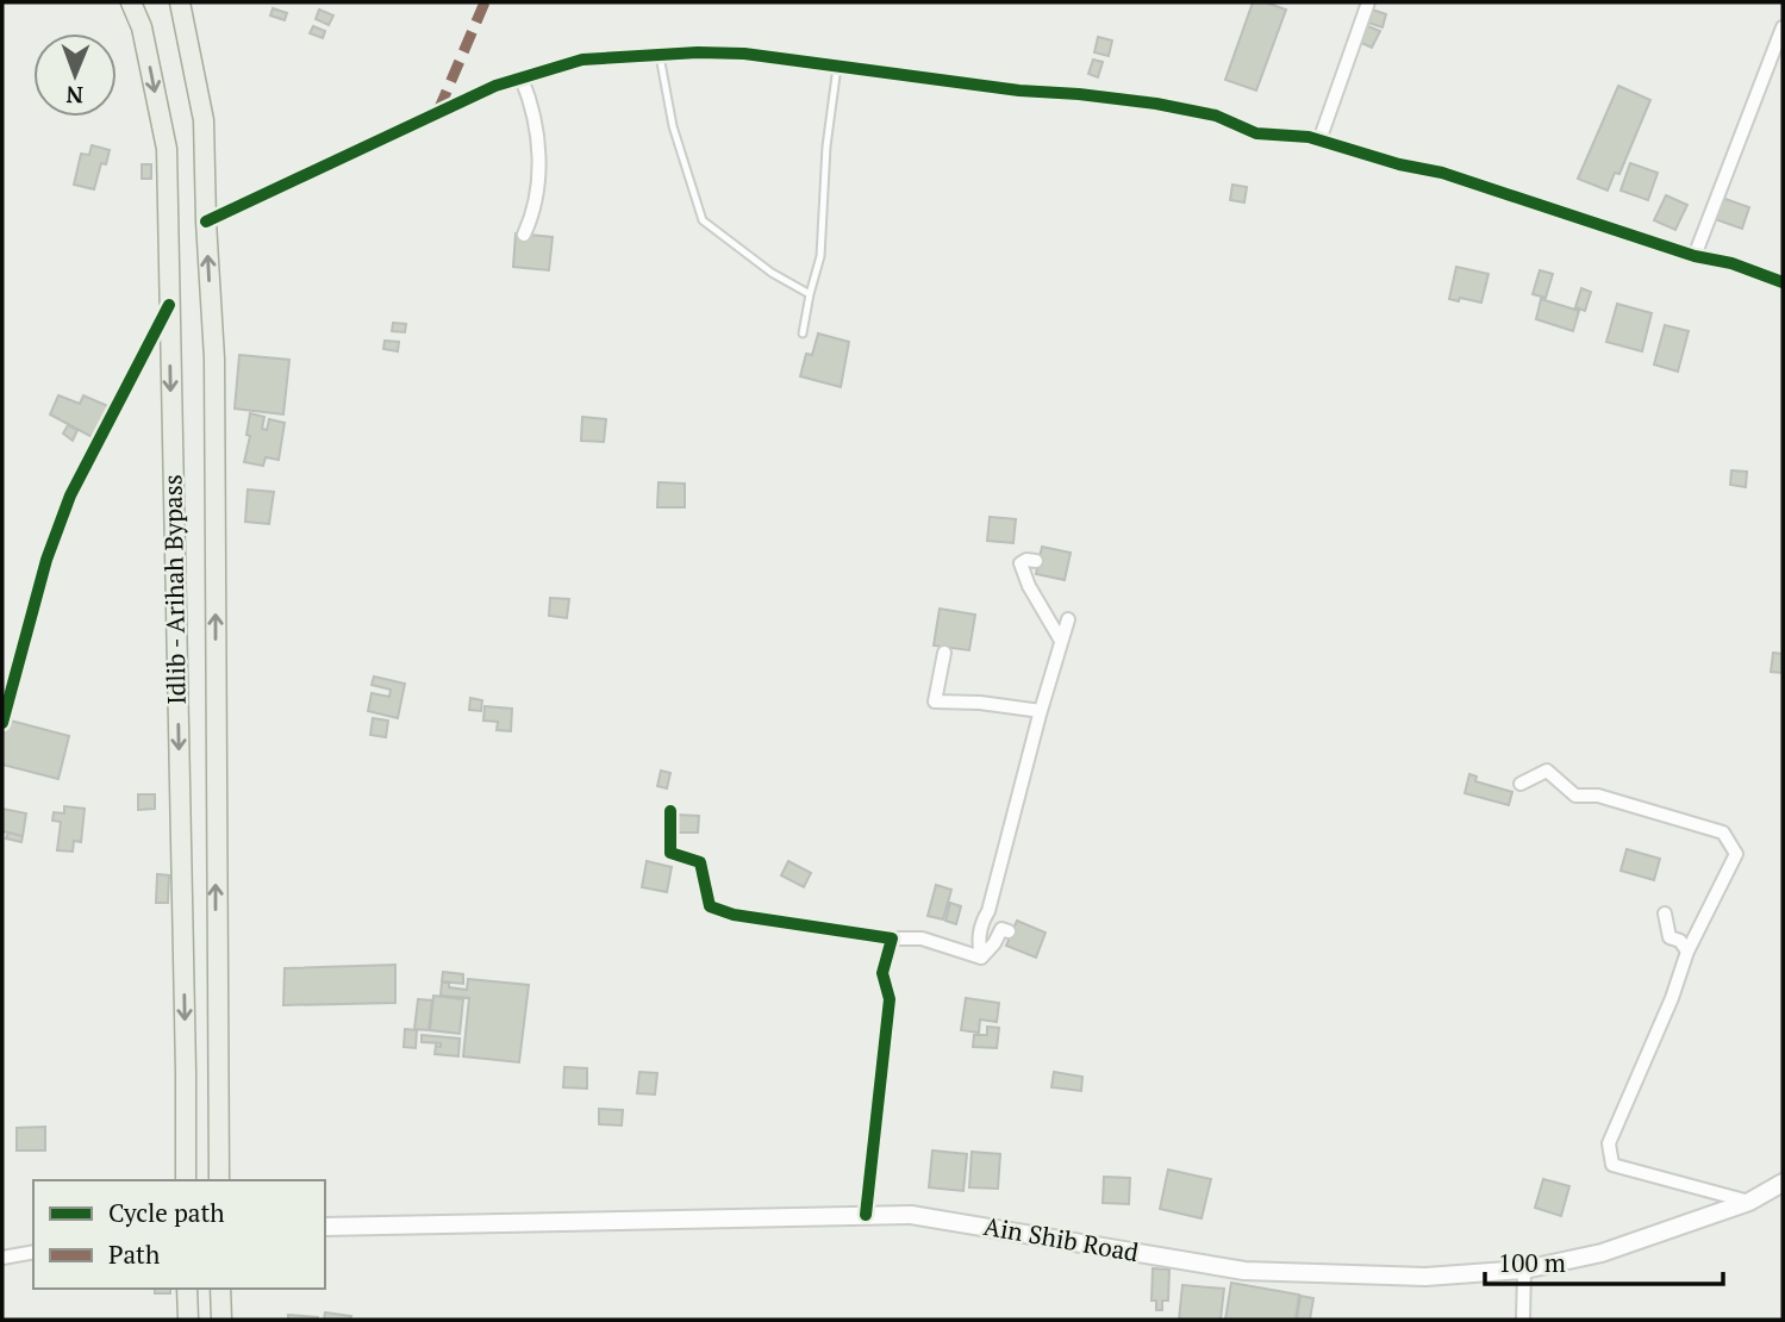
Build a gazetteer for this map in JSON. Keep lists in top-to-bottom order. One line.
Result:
{"streets":{"main road":["Idlib - Arihah Bypass","Ain Shib Road"]},"legend":["Cycle path","Path"],"scale_bar":"100 m","north":"bottom"}
